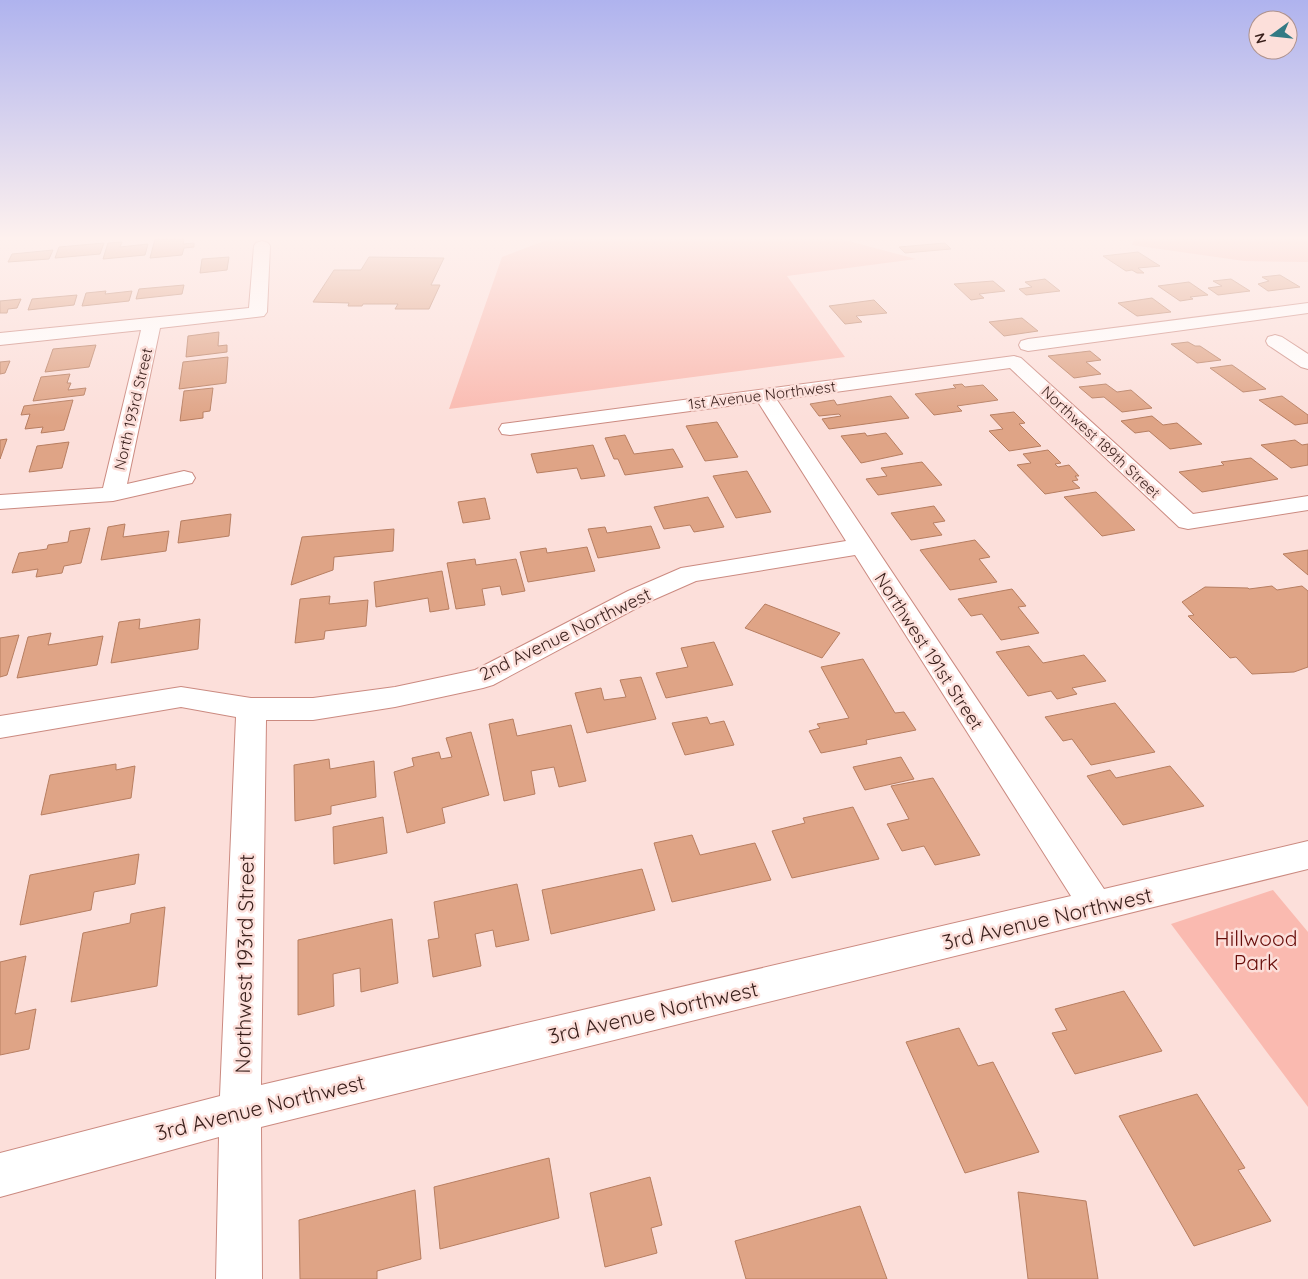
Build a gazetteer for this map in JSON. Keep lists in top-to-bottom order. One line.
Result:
{"streets":{"street":["1st Avenue Northwest","North 193rd Street","Northwest 189th Street","2nd Avenue Northwest","Northwest 191st Street","3rd Avenue Northwest","Northwest 193rd Street"]},"crossings":[["1st Avenue Northwest","Northwest 189th Street"],["1st Avenue Northwest","Northwest 191st Street"],["2nd Avenue Northwest","Northwest 191st Street"],["2nd Avenue Northwest","Northwest 193rd Street"],["Northwest 191st Street","3rd Avenue Northwest"],["3rd Avenue Northwest","Northwest 193rd Street"]],"parks":["Hillwood Park"],"north":"left"}
